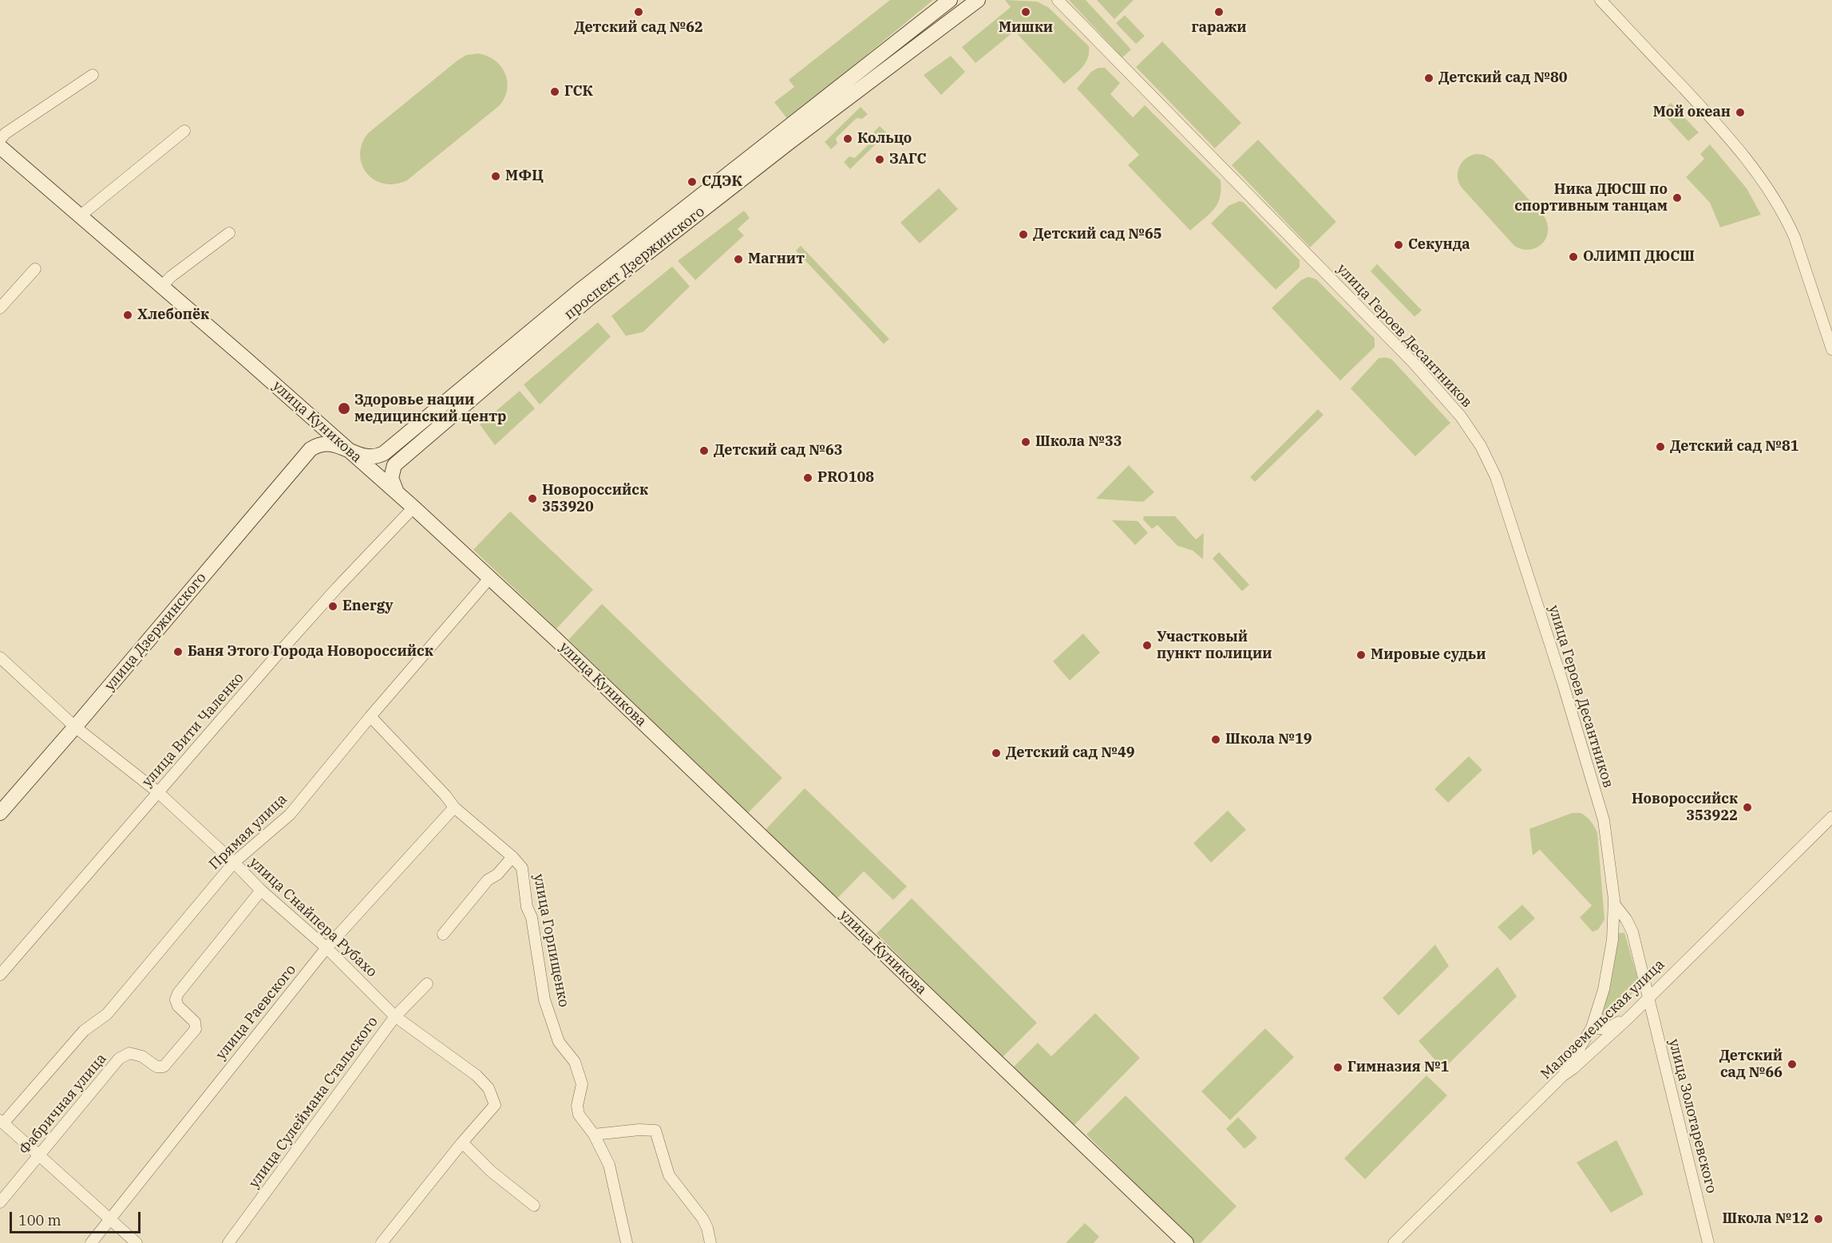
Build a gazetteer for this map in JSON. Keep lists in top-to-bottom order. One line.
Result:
{"streets":{"street":["проспект Дзержинского","улица Героев Десантников","улица Куникова","улица Дзержинского","улица Вити Чаленко","Прямая улица","улица Снайпера Рубахо","улица Горпищенко","улица Раевского","Малоземельская улица","улица Сулеймана Стальского","Фабричная улица","улица Золотаревского"]},"crossings":[["улица Героев Десантников","Малоземельская улица"],["улица Героев Десантников","улица Золотаревского"],["улица Куникова","улица Вити Чаленко"],["улица Куникова","Прямая улица"],["улица Дзержинского","улица Снайпера Рубахо"],["улица Вити Чаленко","улица Снайпера Рубахо"],["Прямая улица","улица Снайпера Рубахо"],["Прямая улица","улица Горпищенко"],["улица Снайпера Рубахо","улица Раевского"],["улица Снайпера Рубахо","улица Сулеймана Стальского"],["улица Снайпера Рубахо","Фабричная улица"],["улица Горпищенко","улица Раевского"],["Малоземельская улица","улица Золотаревского"]],"places":["Детский сад №62","Мишки","гаражи","Детский сад №80","ГСК","Мой океан","Кольцо","ЗАГС","МФЦ","СДЭК","Ника ДЮСШ по спортивным танцам","Детский сад №65","Секунда","ОЛИМП ДЮСШ","Магнит","Хлебопёк","Здоровье нации медицинский центр","Школа №33","Детский сад №81","Детский сад №63","PRO108","Новороссийск 353920","Energy","Участковый пункт полиции","Баня Этого Города Новороссийск","Мировые судьи","Школа №19","Детский сад №49","Новороссийск 353922","Детский сад №66","Гимназия №1","Школа №12"],"scale_bar":"100 m"}
